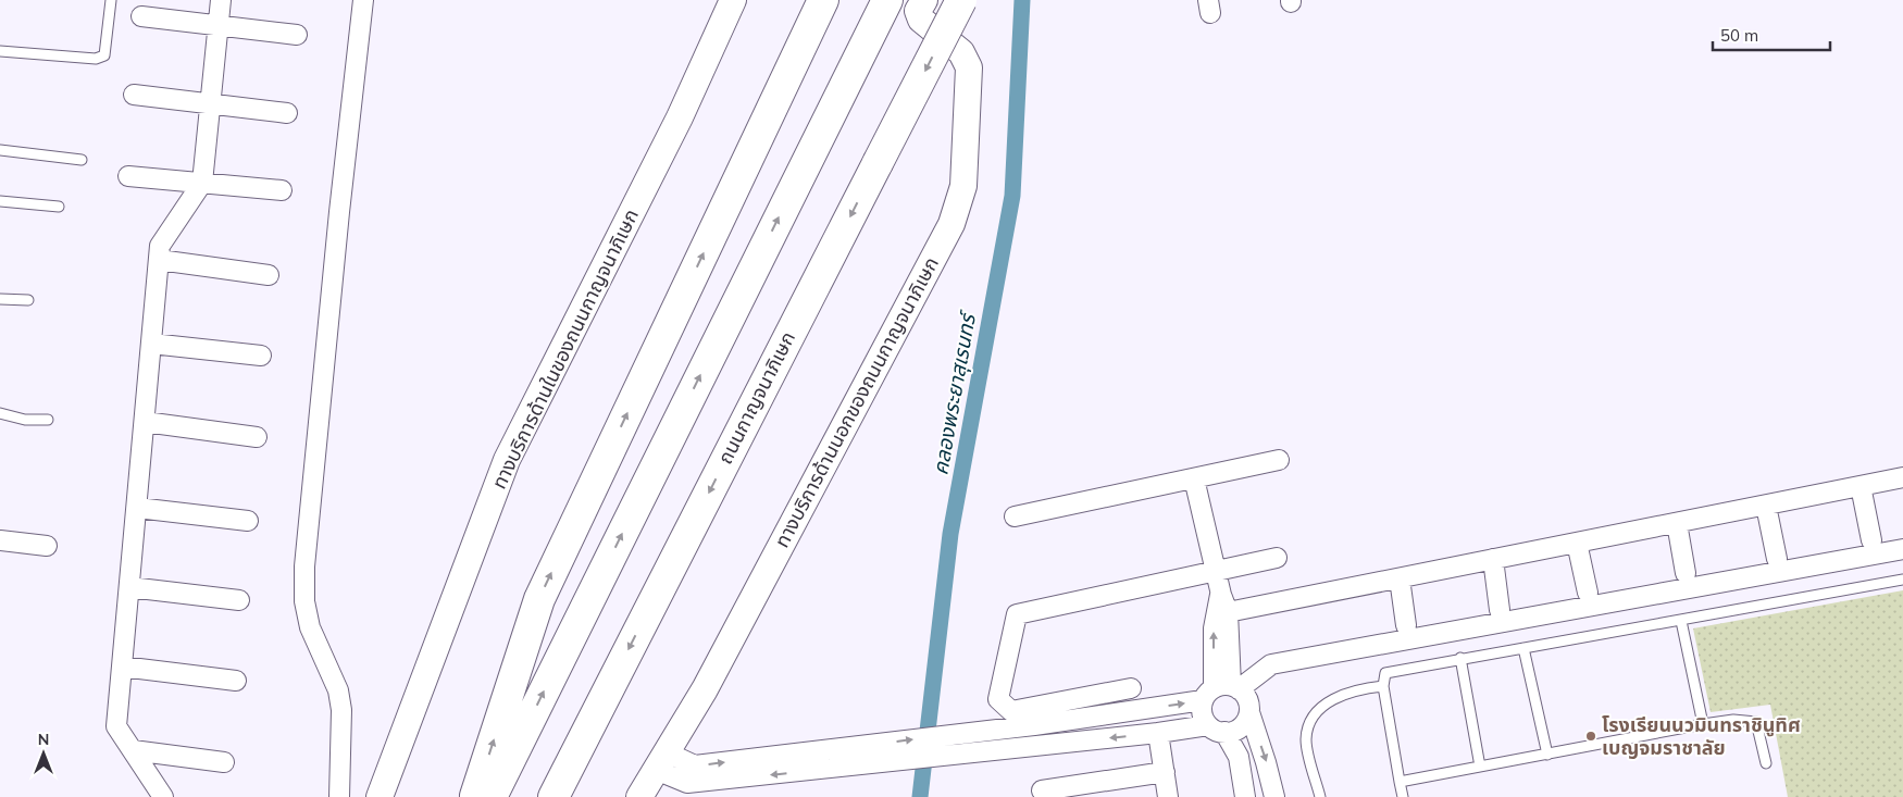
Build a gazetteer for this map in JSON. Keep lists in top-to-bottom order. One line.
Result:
{"streets":{"highway":["ถนนกาญจนาภิเษก"],"main road":["ทางบริการด้านในของถนนกาญจนาภิเษก","ทางบริการด้านนอกของถนนกาญจนาภิเษก"]},"water":["คลองพระยาสุเรนทร์"],"places":["โรงเรียนนวมินทราชินูทิศ เบญจมราชาลัย"],"scale_bar":"50 m","north":"top"}
